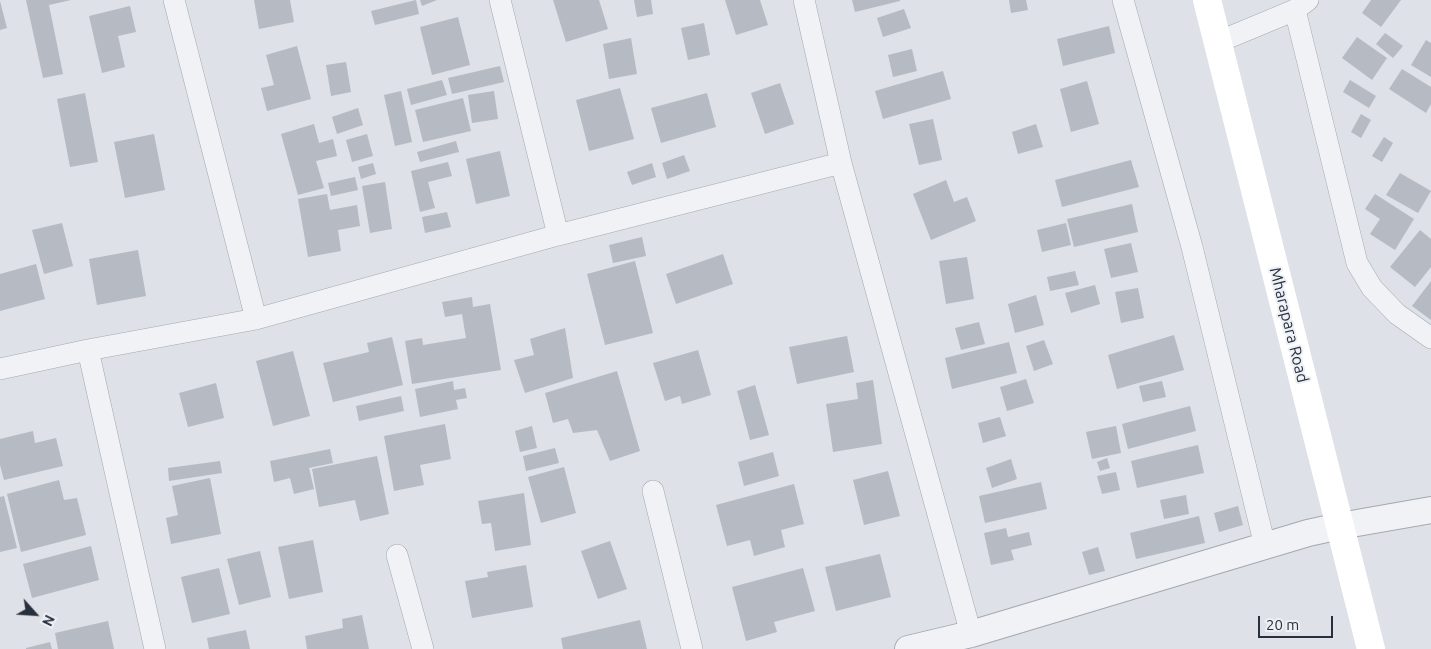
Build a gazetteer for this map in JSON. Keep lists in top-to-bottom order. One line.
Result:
{"streets":{"main road":["Mharapara Road"]},"scale_bar":"20 m","north":"bottom right"}
